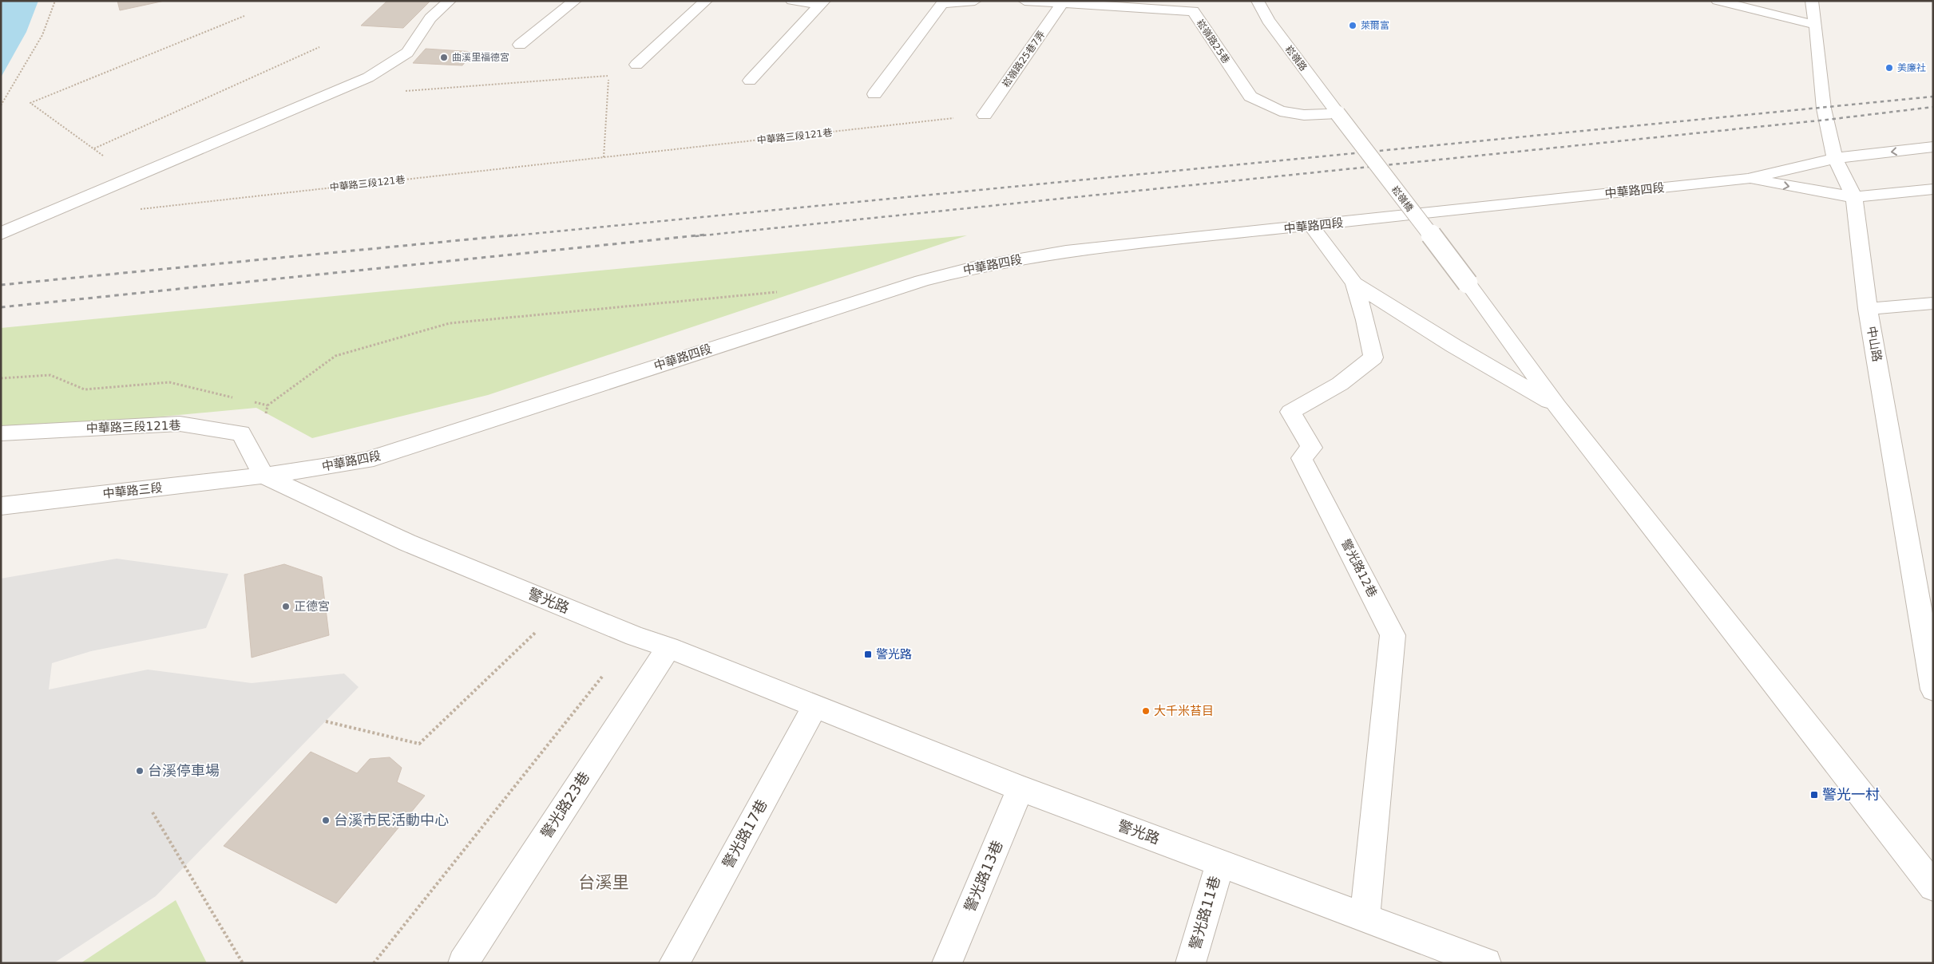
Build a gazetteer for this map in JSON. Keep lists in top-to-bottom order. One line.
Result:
{"streets":{"street":["崧嶺路25巷","崧嶺路","崧嶺路25巷7弄","中華路三段121巷","中華路四段","崧嶺橋","中山路","中華路三段","警光路12巷","警光路","警光路23巷","警光路17巷","警光路13巷","警光路11巷"]},"crossings":[["崧嶺路25巷","崧嶺路"],["崧嶺路25巷","崧嶺路25巷7弄"],["崧嶺路25巷","崧嶺橋"],["崧嶺路","崧嶺橋"],["崧嶺路25巷7弄","中華路三段121巷"],["中華路三段121巷","中華路四段"],["中華路三段121巷","中華路三段"],["中華路三段121巷","警光路"],["中華路四段","中山路"],["中華路四段","中華路三段"],["中華路四段","警光路"],["中華路三段","警光路"],["警光路12巷","警光路"],["警光路","警光路23巷"],["警光路","警光路17巷"],["警光路","警光路13巷"],["警光路","警光路11巷"]],"districts":["台溪里"],"places":{"other":["萊爾富","曲溪里福德宮","美廉社","正德宮","大千米苔目","台溪停車場","台溪市民活動中心"],"transit":["警光路","警光一村"]}}
